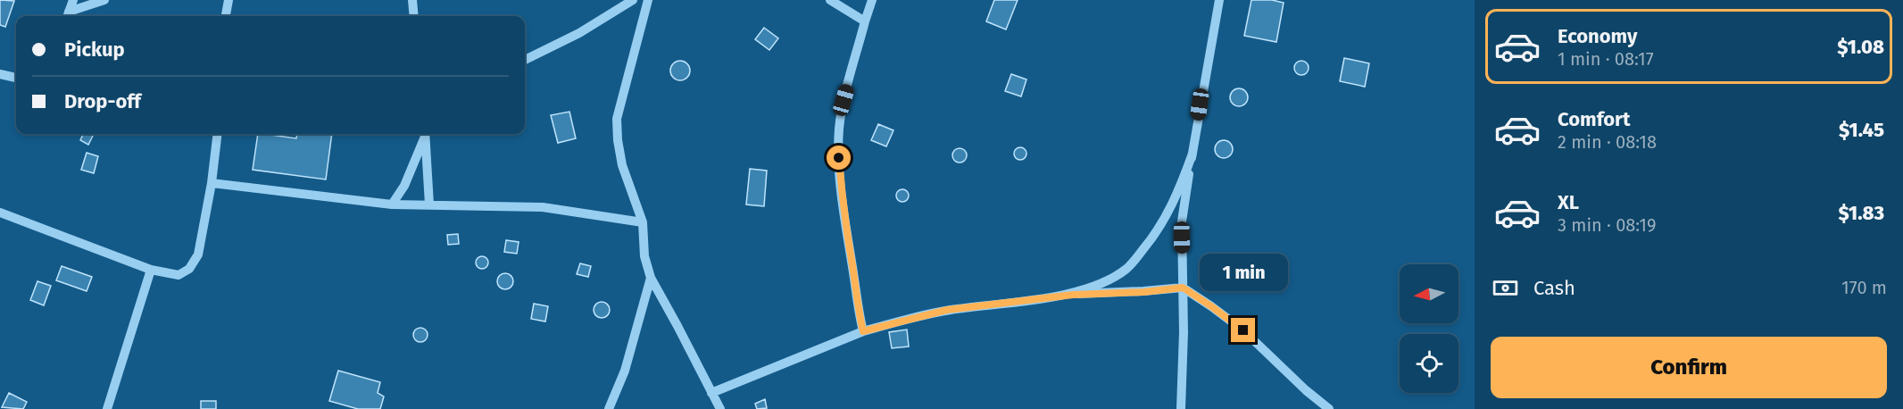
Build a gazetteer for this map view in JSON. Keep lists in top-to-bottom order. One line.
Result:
{"north":"left","page":{"list":[{"name":"Economy","note":"1 min · 08:17","value":"$1.08"},{"name":"Comfort","note":"2 min · 08:18","value":"$1.45"},{"name":"XL","note":"3 min · 08:19","value":"$1.83"}],"banner":["Pickup","Drop-off"],"bubble":"1 min","pay":["Cash","170 m"],"buttons":"Confirm"}}
